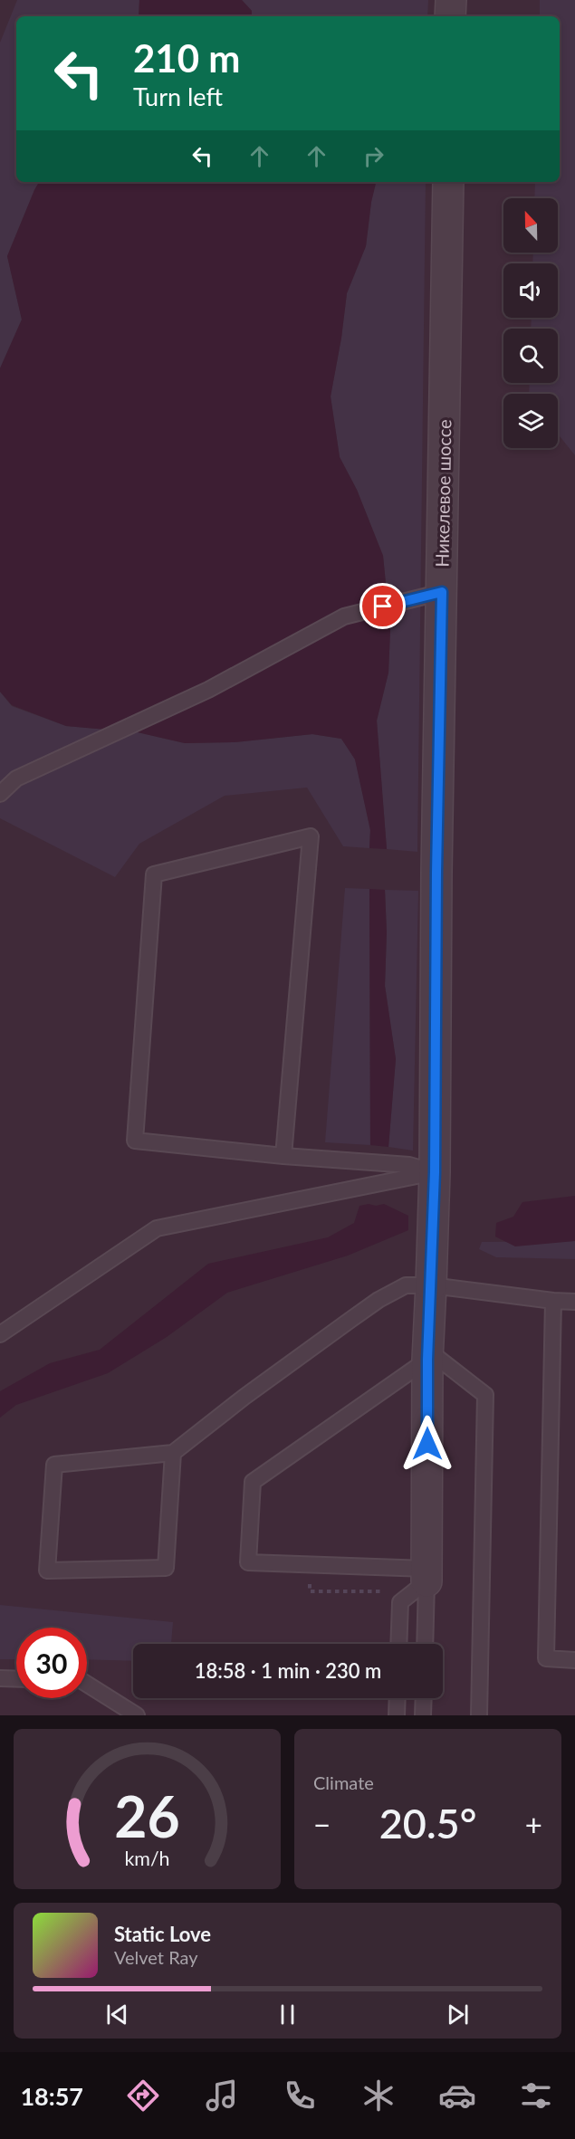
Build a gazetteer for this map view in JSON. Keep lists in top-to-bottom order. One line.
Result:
{"streets":{"street":["Никелевое шоссе"]},"north":"top","page":{"turn":["210 m","Turn left"],"limit":"30","trip":"18:58 · 1 min · 230 m","tile":"Climate","heat":["−","20.5°","+"],"song":["Static Love","Velvet Ray"],"tabs":"18:57","gauge":["26","km/h"]}}
